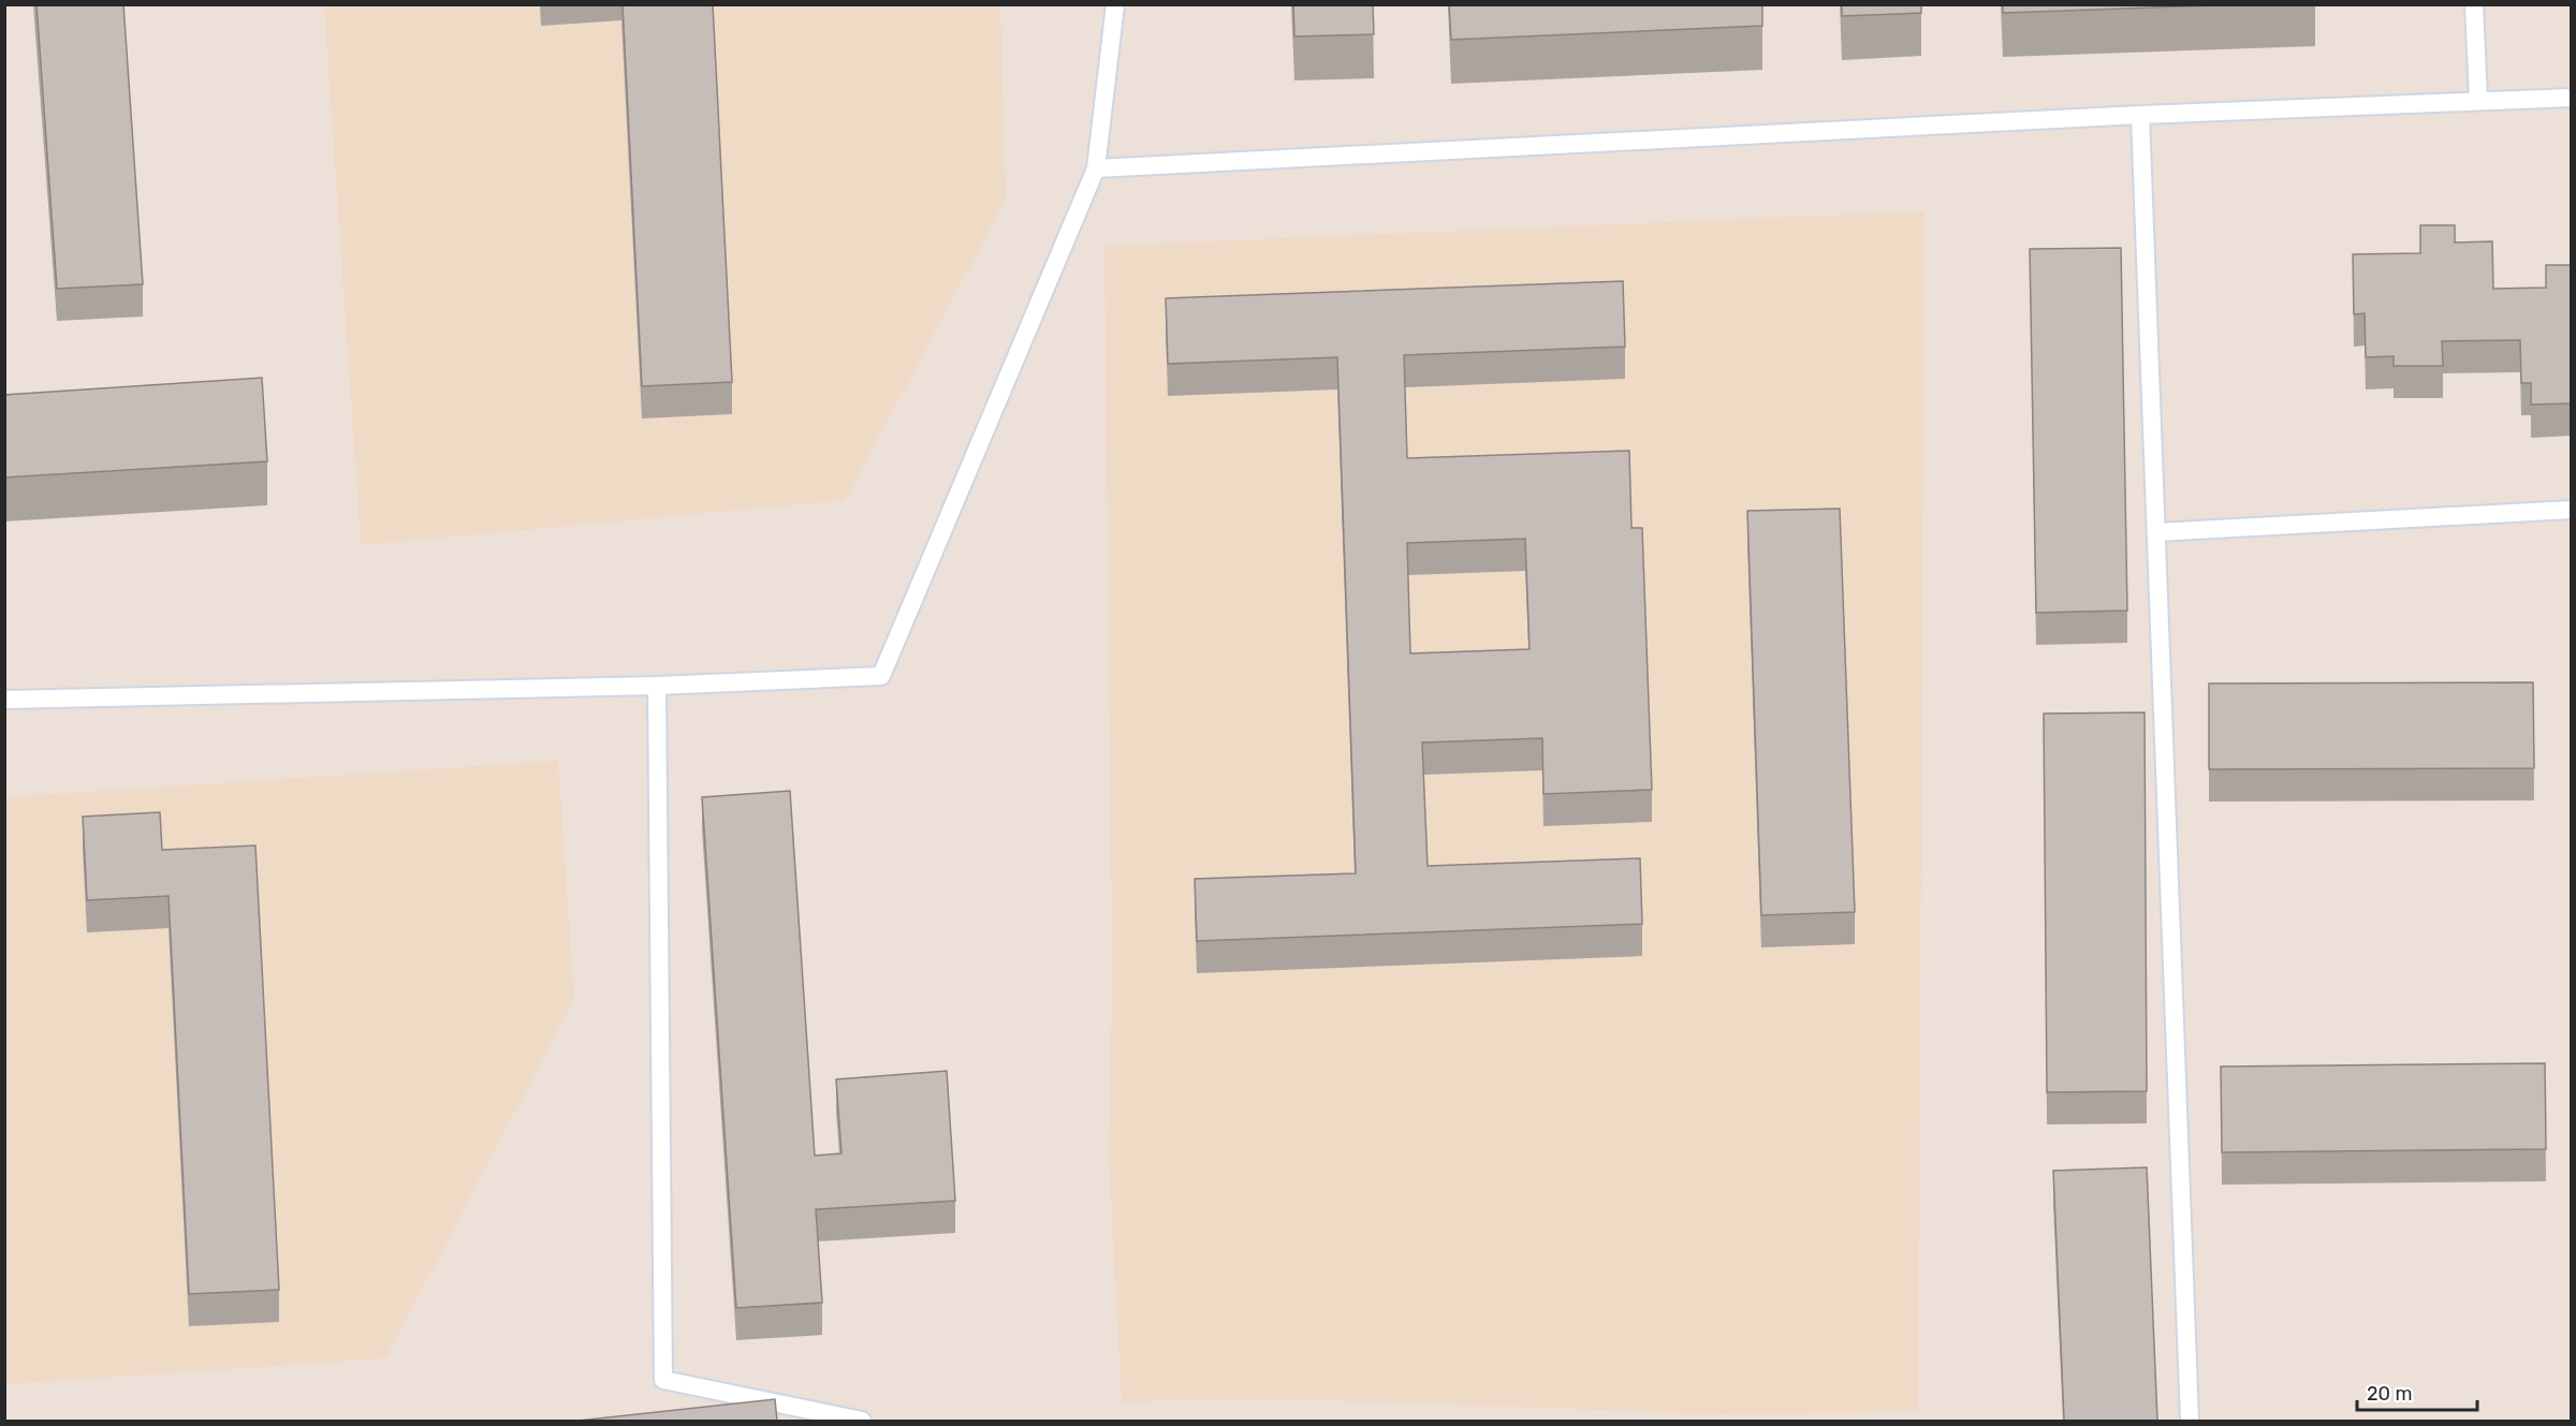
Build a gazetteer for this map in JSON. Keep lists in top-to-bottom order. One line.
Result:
{"scale_bar":"20 m"}
